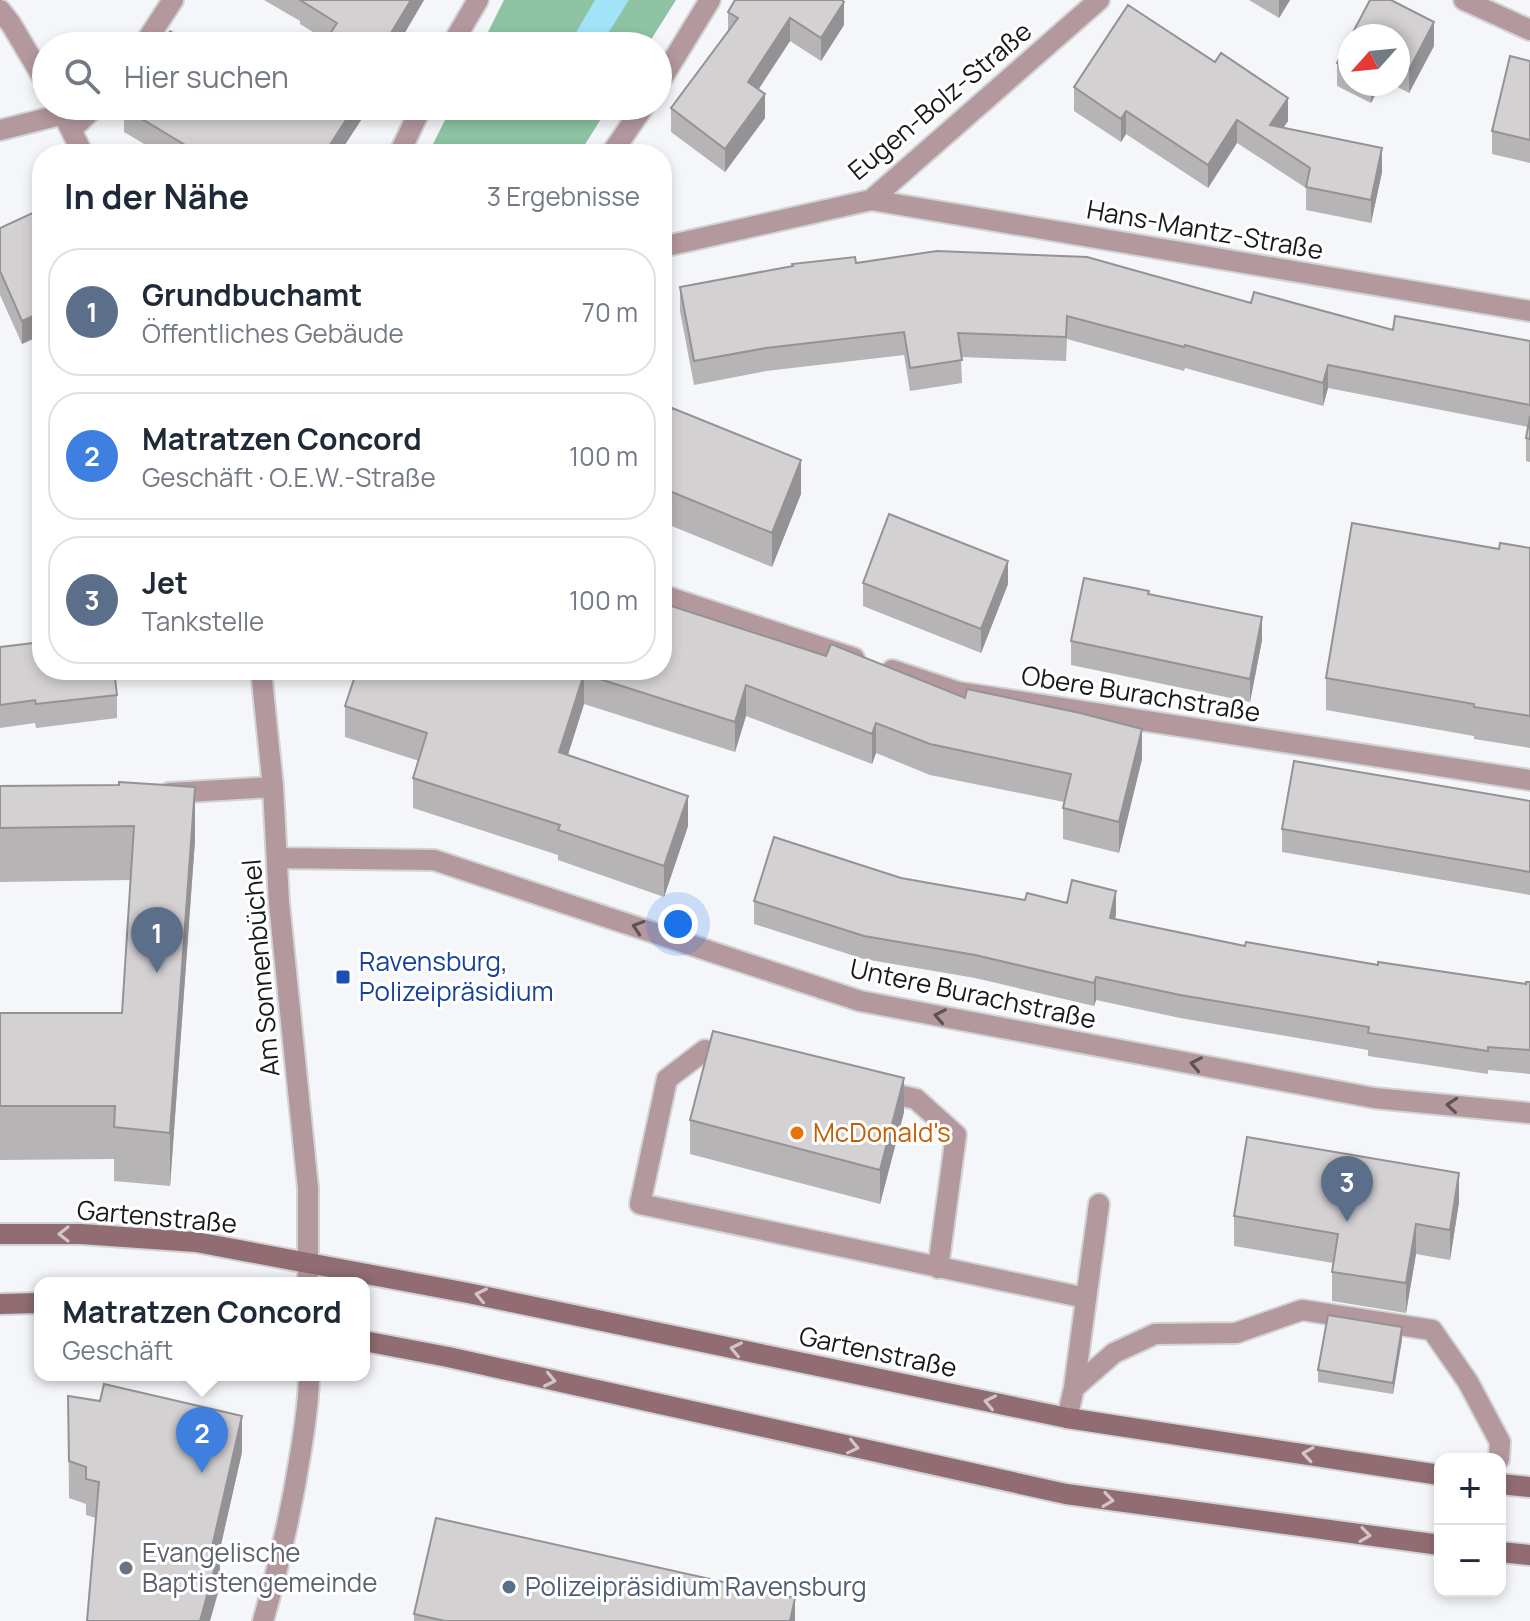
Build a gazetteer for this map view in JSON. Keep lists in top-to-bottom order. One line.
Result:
{"streets":{"main road":["Gartenstraße"],"street":["Eugen-Bolz-Straße","Hans-Mantz-Straße","Obere Burachstraße","Am Sonnenbüchel","Untere Burachstraße"]},"crossings":[["Eugen-Bolz-Straße","Hans-Mantz-Straße"],["Am Sonnenbüchel","Untere Burachstraße"],["Am Sonnenbüchel","Gartenstraße"]],"one_way":["Untere Burachstraße"],"places":{"transit":["Ravensburg, Polizeipräsidium"],"other":["McDonald's","Evangelische Baptistengemeinde","Polizeipräsidium Ravensburg"]},"north":"bottom left","page":{"search":"Hier suchen","heading":["In der Nähe","3 Ergebnisse"],"list":[{"mark":"1","name":"Grundbuchamt","note":"Öffentliches Gebäude","value":"70 m"},{"mark":"2","name":"Matratzen Concord","note":"Geschäft · O.E.W.-Straße","value":"100 m"},{"mark":"3","name":"Jet","note":"Tankstelle","value":"100 m"}],"pins":["1","3","2"],"popup":["Matratzen Concord","Geschäft"],"map_buttons":["+","−"]}}
